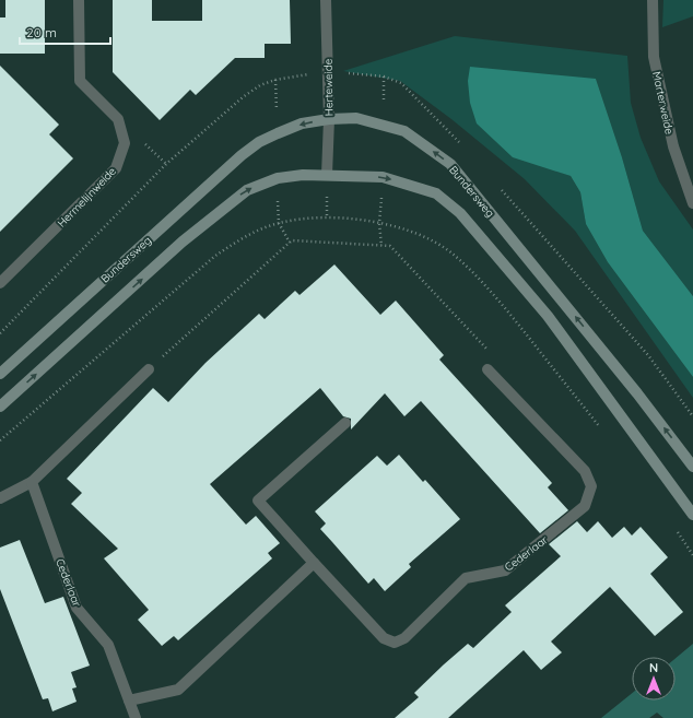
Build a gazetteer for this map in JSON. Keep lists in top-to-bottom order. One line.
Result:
{"streets":{"street":["Herteweide","Marterweide","Bundersweg","Hermelijnweide","Cederlaar"]},"crossings":[["Herteweide","Bundersweg"]],"scale_bar":"20 m","north":"top"}
